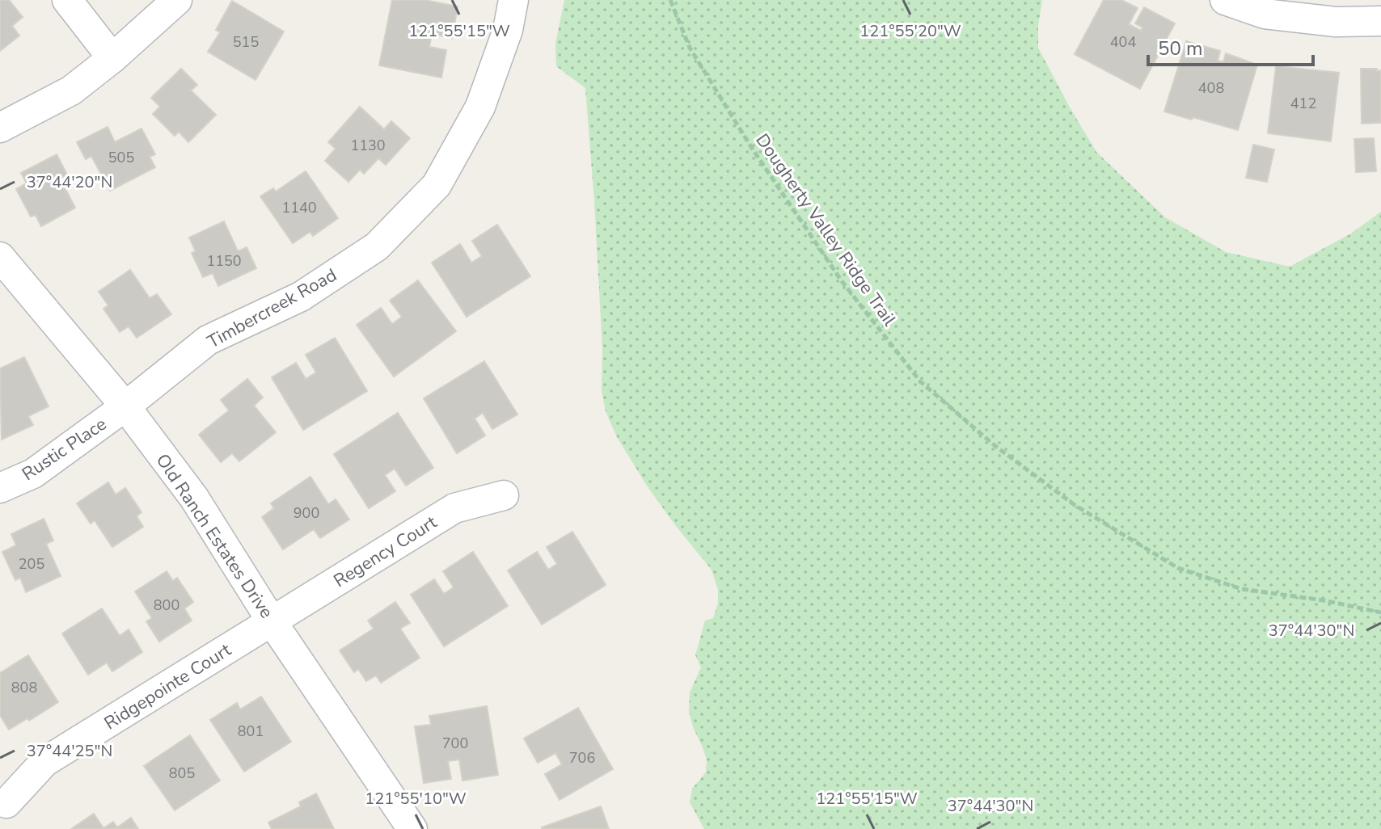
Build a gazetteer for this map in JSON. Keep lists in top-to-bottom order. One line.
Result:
{"streets":{"street":["Timbercreek Road","Rustic Place","Old Ranch Estates Drive","Regency Court","Ridgepointe Court"],"path":["Dougherty Valley Ridge Trail"]},"crossings":[["Timbercreek Road","Rustic Place"],["Timbercreek Road","Old Ranch Estates Drive"],["Rustic Place","Old Ranch Estates Drive"],["Old Ranch Estates Drive","Regency Court"],["Old Ranch Estates Drive","Ridgepointe Court"],["Regency Court","Ridgepointe Court"]],"house_numbers":["515","404","408","412","1130","505","1140","1150","900","205","800","808","801","700","706","805"],"scale_bar":"50 m","coordinates":["121°55'15\"W","121°55'20\"W","37°44'20\"N","37°44'30\"N","37°44'25\"N","121°55'10\"W"]}
